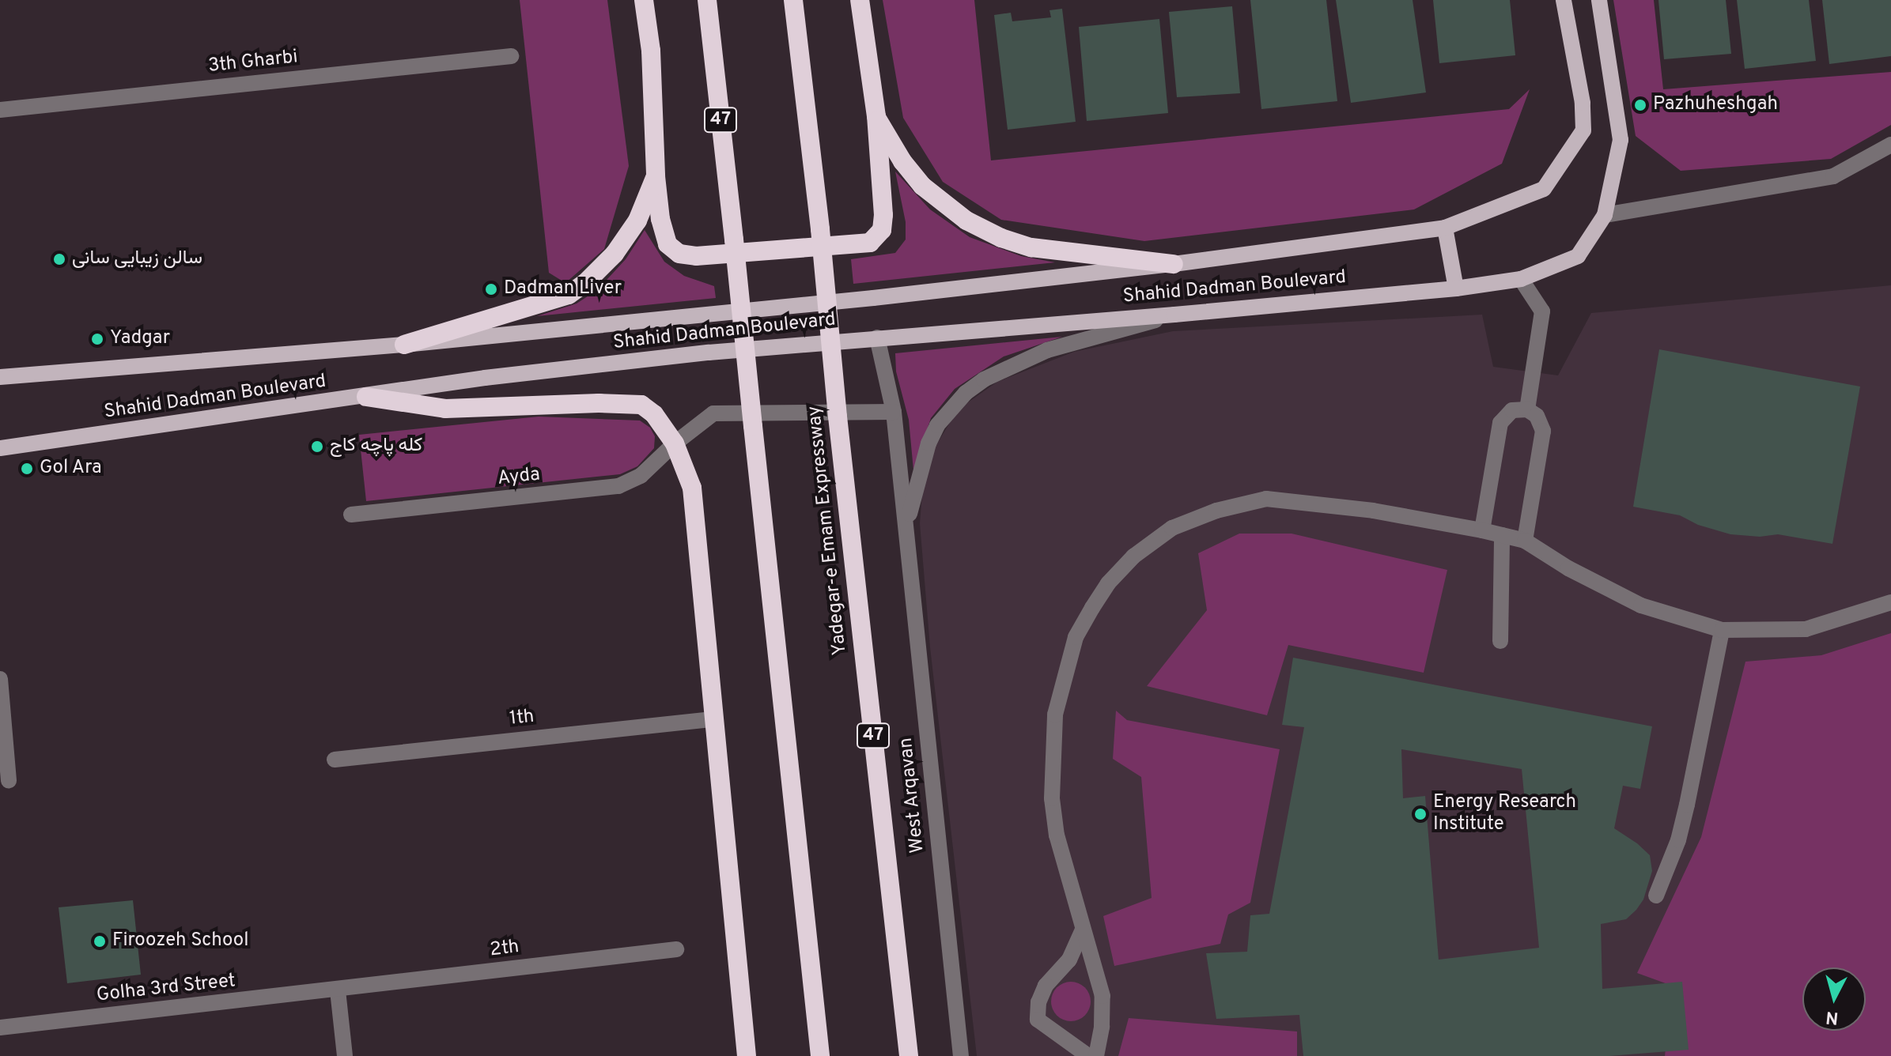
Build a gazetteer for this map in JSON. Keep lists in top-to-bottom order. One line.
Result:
{"streets":{"highway":["47","Yadegar-e Emam Expressway"],"main road":["Shahid Dadman Boulevard"],"street":["3th Gharbi","Ayda","1th","West Arqavan","2th","Golha 3rd Street"]},"crossings":[["Shahid Dadman Boulevard","West Arqavan"],["Ayda","West Arqavan"],["2th","Golha 3rd Street"]],"places":["Pazhuheshgah","سالن زیبایی سانی","Dadman Liver","Yadgar","کله پاچه کاج","Gol Ara","Energy Research Institute","Firoozeh School"],"north":"bottom"}
